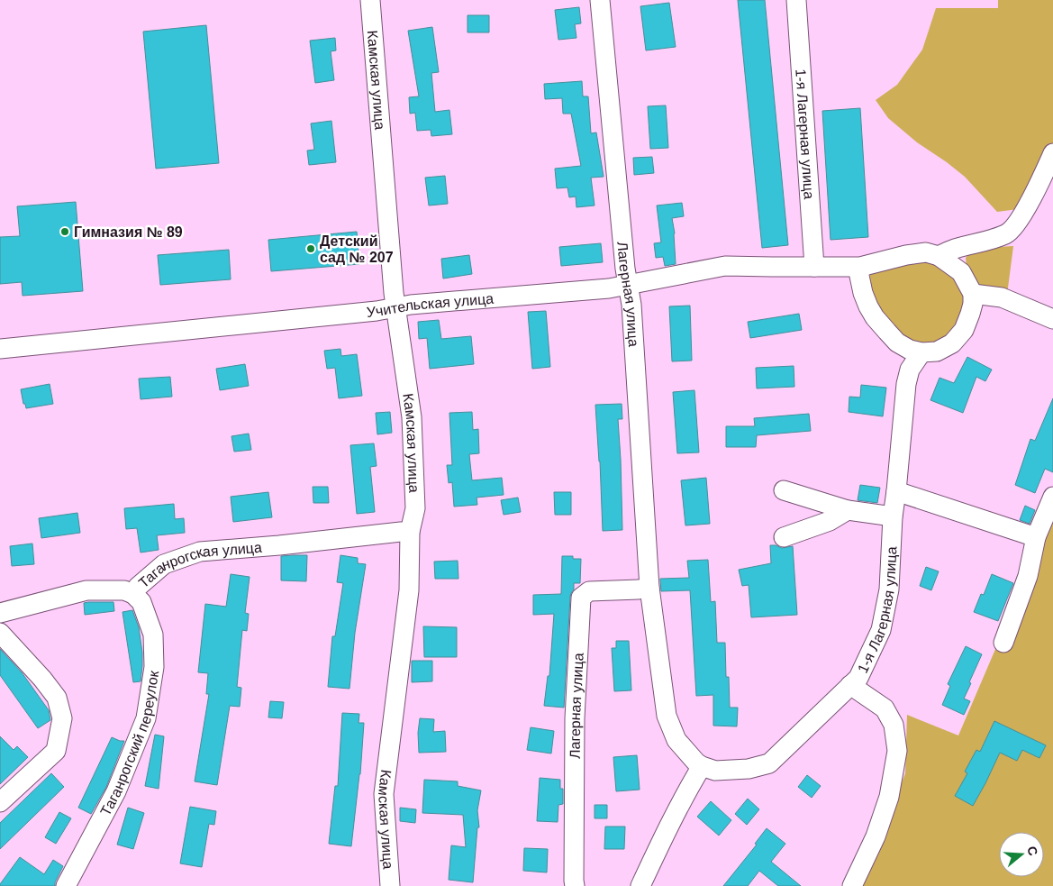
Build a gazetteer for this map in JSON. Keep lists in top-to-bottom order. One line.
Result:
{"streets":{"street":["Камская улица","1-я Лагерная улица","Лагерная улица","Учительская улица","Таганрогская улица","Таганрогский переулок"]},"crossings":[["Камская улица","Учительская улица"],["Камская улица","Таганрогская улица"],["1-я Лагерная улица","Лагерная улица"],["1-я Лагерная улица","Учительская улица"],["Лагерная улица","Учительская улица"],["Таганрогская улица","Таганрогский переулок"]],"places":["Гимназия № 89","Детский сад № 207"],"north":"right"}
